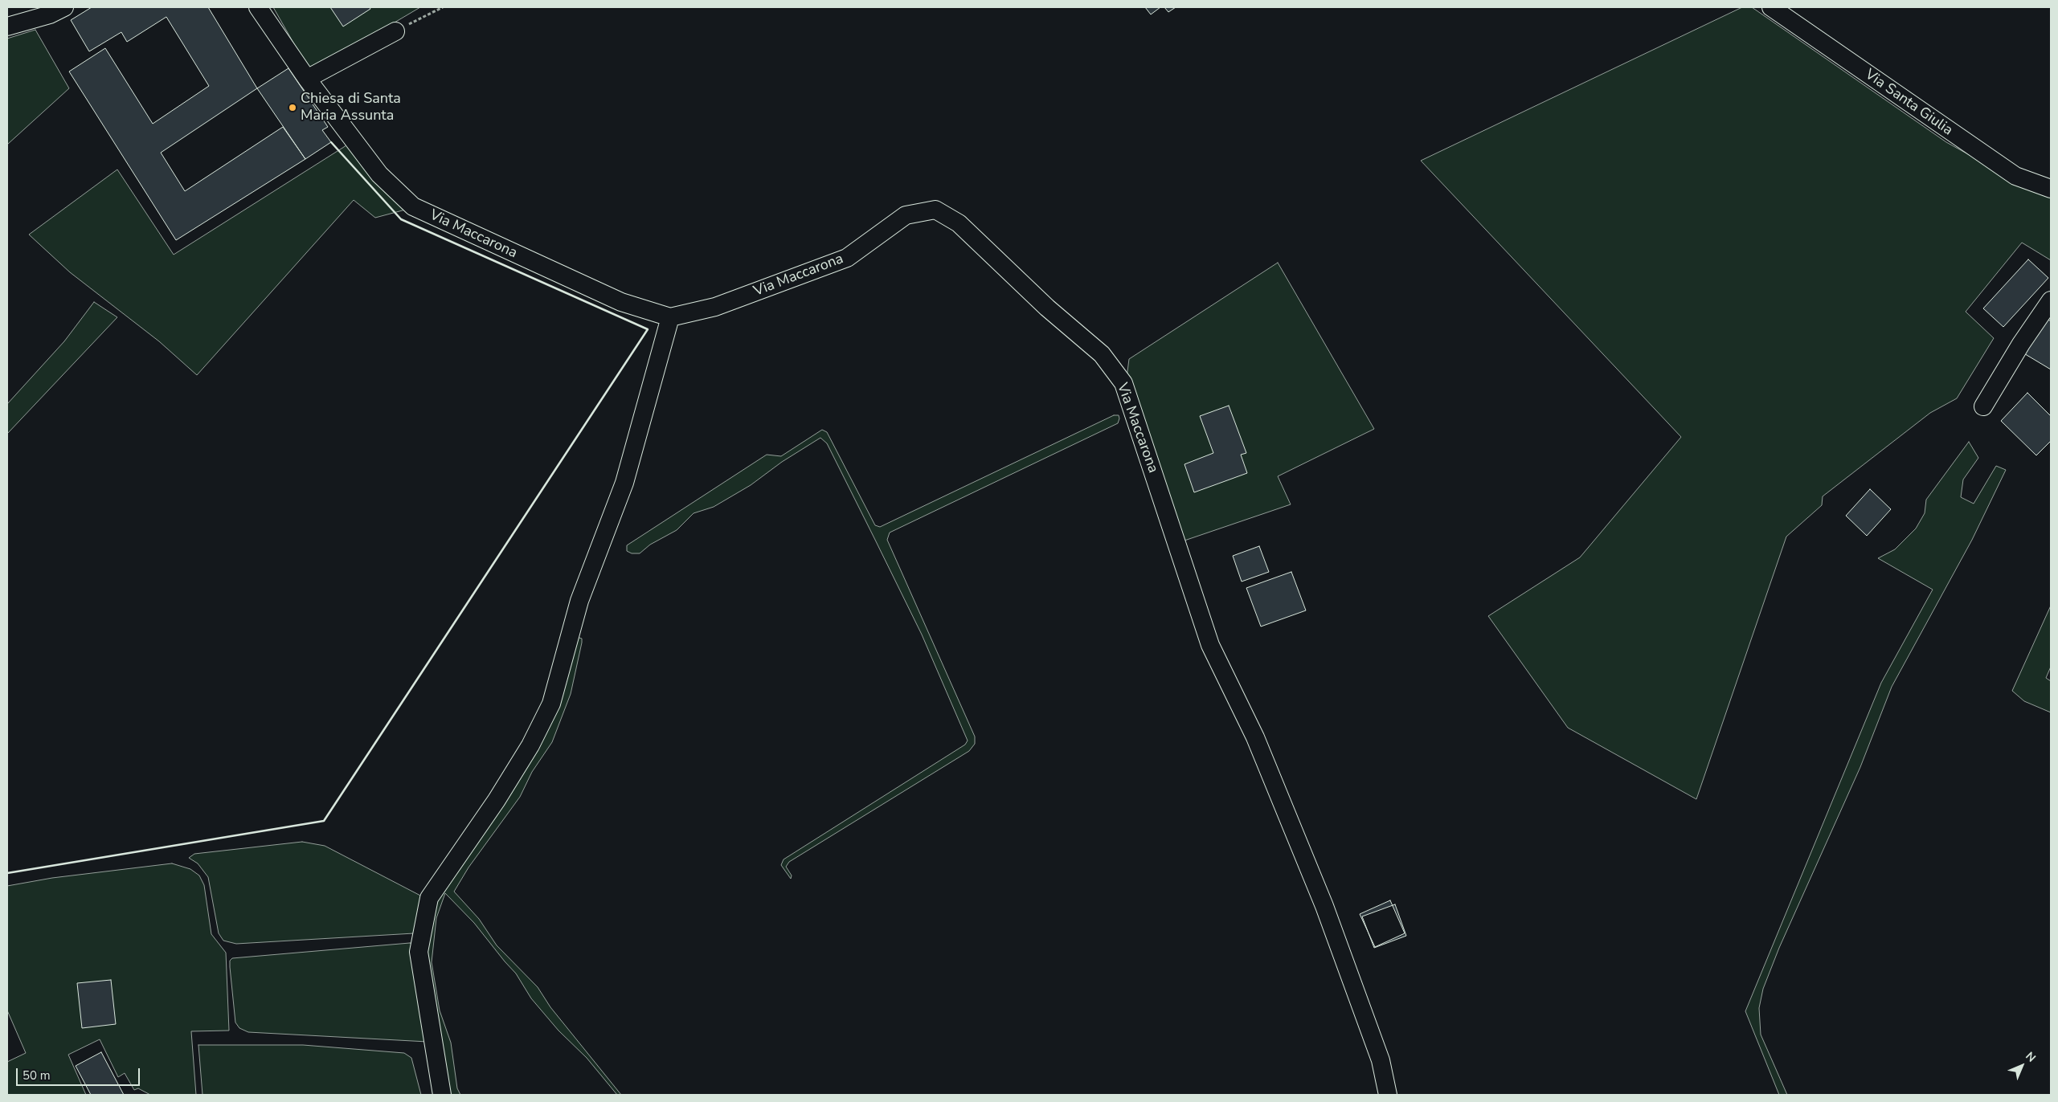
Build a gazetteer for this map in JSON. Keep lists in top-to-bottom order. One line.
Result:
{"streets":{"street":["Via Santa Giulia","Via Maccarona"]},"places":["Chiesa di Santa Maria Assunta"],"scale_bar":"50 m","north":"top right"}
